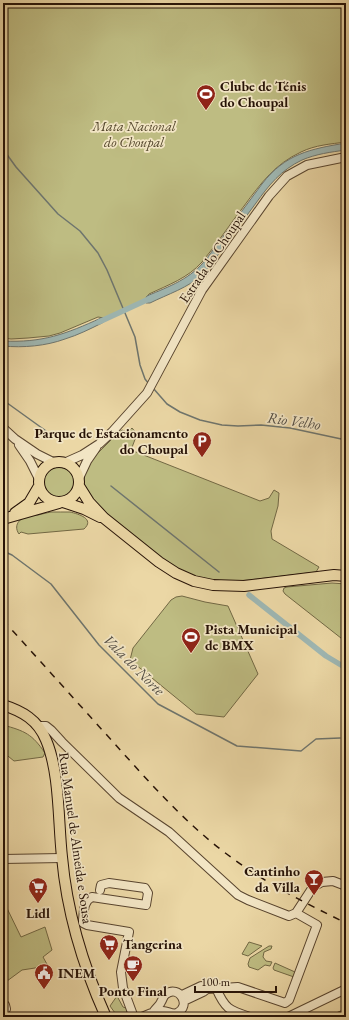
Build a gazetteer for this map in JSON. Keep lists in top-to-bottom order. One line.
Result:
{"streets":{"main road":["Rua Manuel de Almeida e Sousa"],"street":["Estrada do Choupal"]},"water":["Rio Velho","Vala do Norte"],"parks":["Mata Nacional do Choupal"],"places":{"sports":["Clube de Ténis do Choupal","Pista Municipal de BMX"],"parking":["Parque de Estacionamento do Choupal"],"bar":["Cantinho da Villa"],"supermarket":["Lidl","Tangerina"],"cafe":["Ponto Final"],"public building":["INEM"]},"scale_bar":"100 m"}
